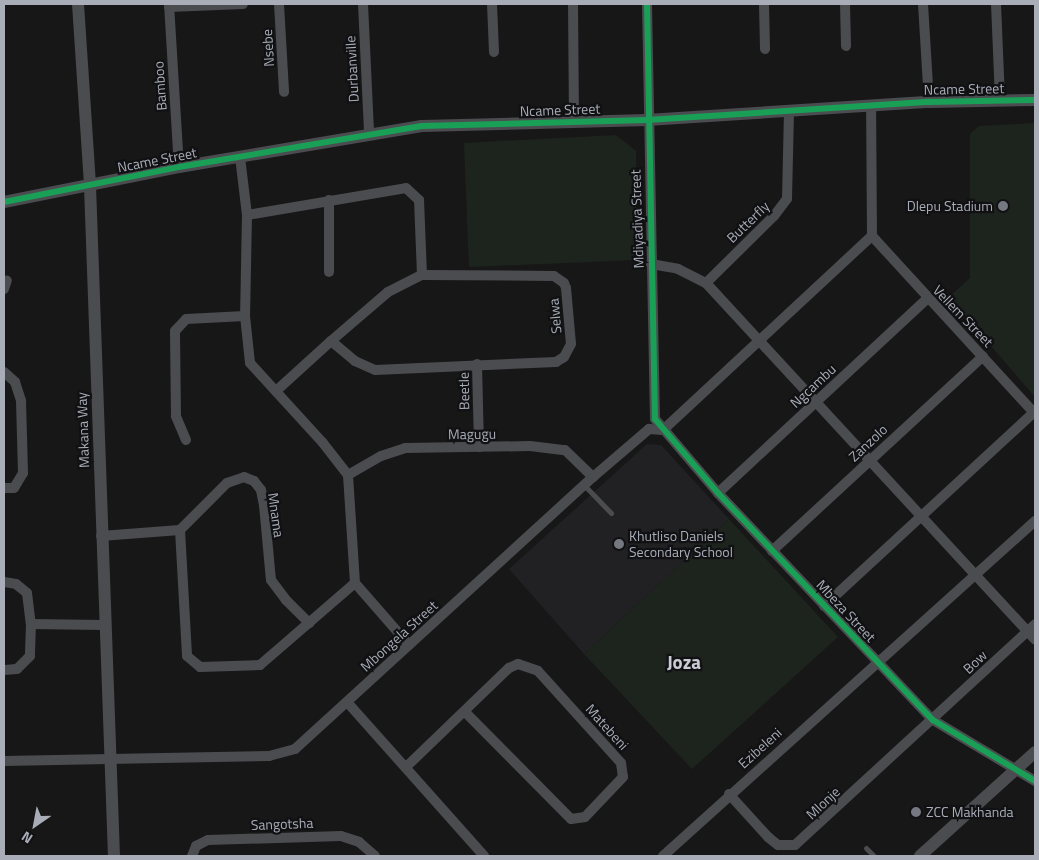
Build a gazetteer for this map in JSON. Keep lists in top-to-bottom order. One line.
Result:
{"streets":{"street":["Nsebe","Durbanville","Bamboo","Ncame Street","Mdiyadiya Street","Butterfly","Selwa","Vellem Street","Ngcambu","Beetle","Makana Way","Magugu","Zanzolo","Mnama","Mbeza Street","Mbongela Street","Bow","Matebeni","Ezibeleni","Mlonje","Sangotsha"]},"crossings":[["Durbanville","Ncame Street"],["Bamboo","Ncame Street"],["Ncame Street","Mdiyadiya Street"],["Ncame Street","Butterfly"],["Ncame Street","Makana Way"],["Mdiyadiya Street","Mbeza Street"],["Mdiyadiya Street","Mbongela Street"],["Selwa","Beetle"],["Vellem Street","Ngcambu"],["Vellem Street","Zanzolo"],["Ngcambu","Mbeza Street"],["Beetle","Magugu"],["Makana Way","Mbongela Street"],["Magugu","Mbongela Street"],["Zanzolo","Mbeza Street"],["Mbeza Street","Mbongela Street"],["Mbeza Street","Bow"],["Mbeza Street","Ezibeleni"],["Mbeza Street","Mlonje"],["Bow","Mlonje"],["Ezibeleni","Mlonje"]],"districts":["Joza"],"places":["Dlepu Stadium","Khutliso Daniels Secondary School","ZCC Makhanda"],"north":"bottom left"}
